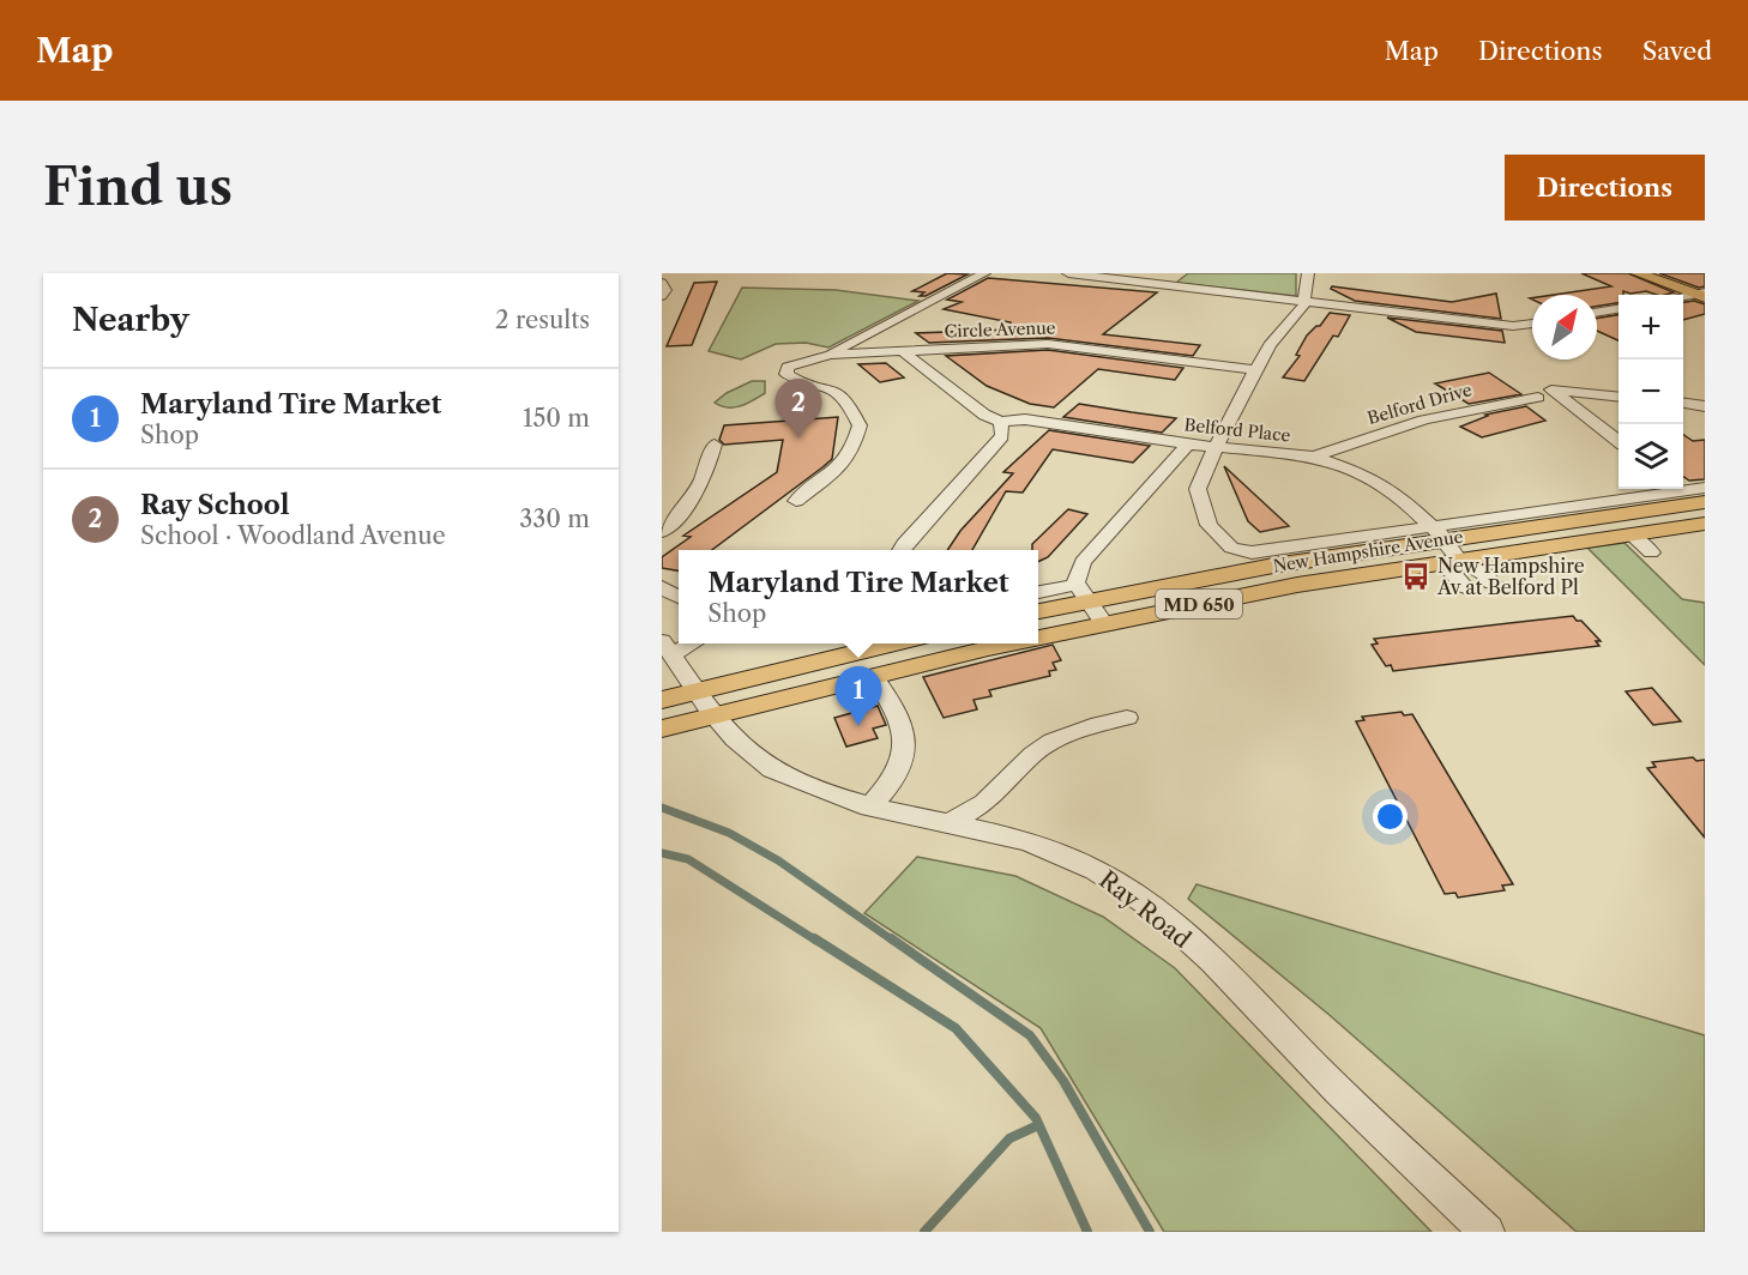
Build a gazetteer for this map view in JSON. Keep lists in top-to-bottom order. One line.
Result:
{"streets":{"main road":["New Hampshire Avenue","MD 650"],"street":["Circle Avenue","Belford Drive","Belford Place","Ray Road"]},"crossings":[["Belford Drive","Belford Place"],["Belford Place","New Hampshire Avenue"],["New Hampshire Avenue","Ray Road"]],"places":{"bus stop":["New Hampshire Av at Belford Pl"]},"north":"top right","page":{"header":"Map","nav":["Map","Directions","Saved"],"buttons":"Directions","title":"Find us","heading":["Nearby","2 results"],"map_buttons":["+","−"],"list":[{"mark":"1","name":"Maryland Tire Market","note":"Shop","value":"150 m"},{"mark":"2","name":"Ray School","note":"School · Woodland Avenue","value":"330 m"}],"pins":["2","1"],"popup":["Maryland Tire Market","Shop"]}}
